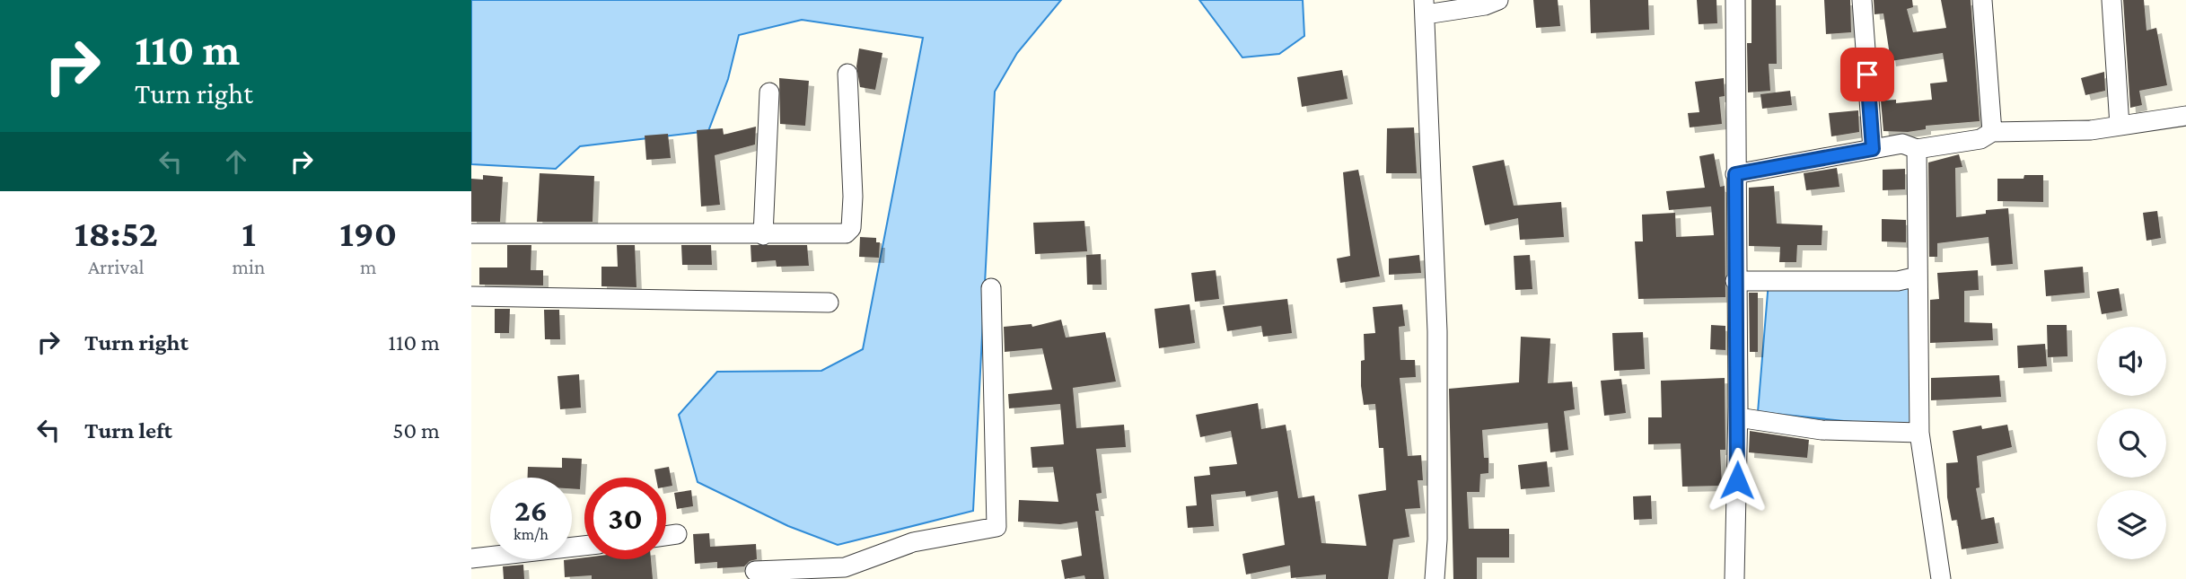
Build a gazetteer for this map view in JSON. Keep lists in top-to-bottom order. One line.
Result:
{"page":{"turn":["110 m","Turn right"],"eta":["18:52","Arrival","1","min","190","m"],"list":[{"name":"Turn right","value":"110 m"},{"name":"Turn left","value":"50 m"}],"speed":"26 km/h","limit":"30"}}
